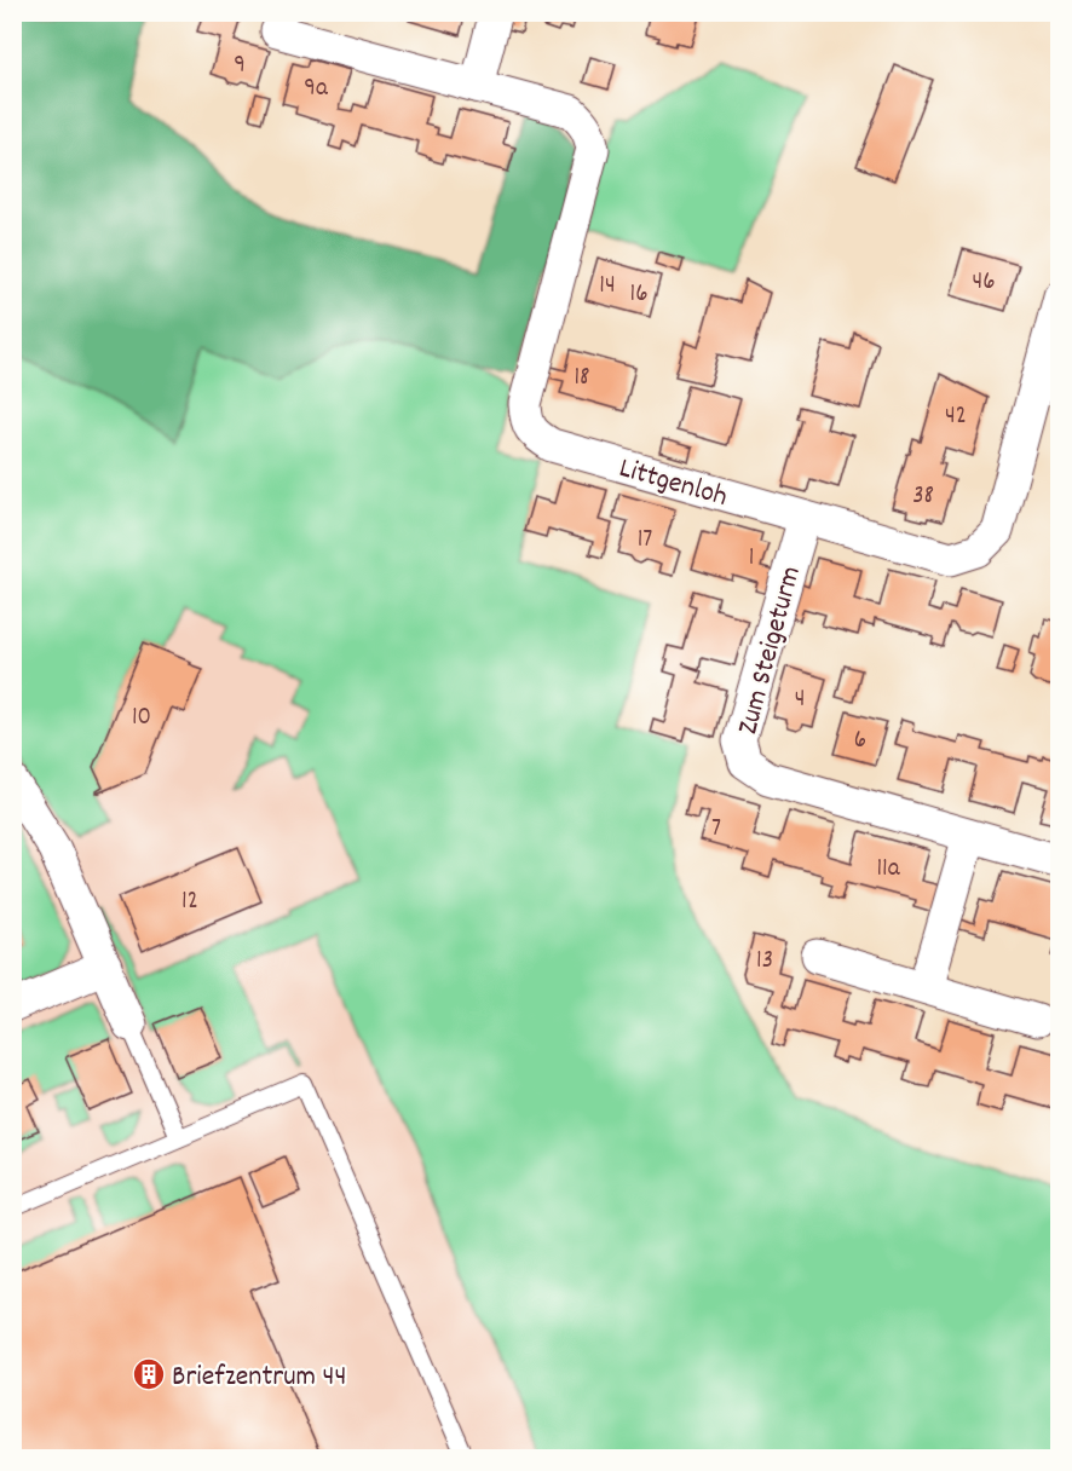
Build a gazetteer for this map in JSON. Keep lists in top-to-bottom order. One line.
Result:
{"streets":{"street":["Littgenloh","Zum Steigeturm"]},"crossings":[["Littgenloh","Zum Steigeturm"]],"places":{"building":["Briefzentrum 44"]},"house_numbers":["9","9a","46","14","16","18","42","38","17","1","4","10","6","7","11a","12","13"]}
